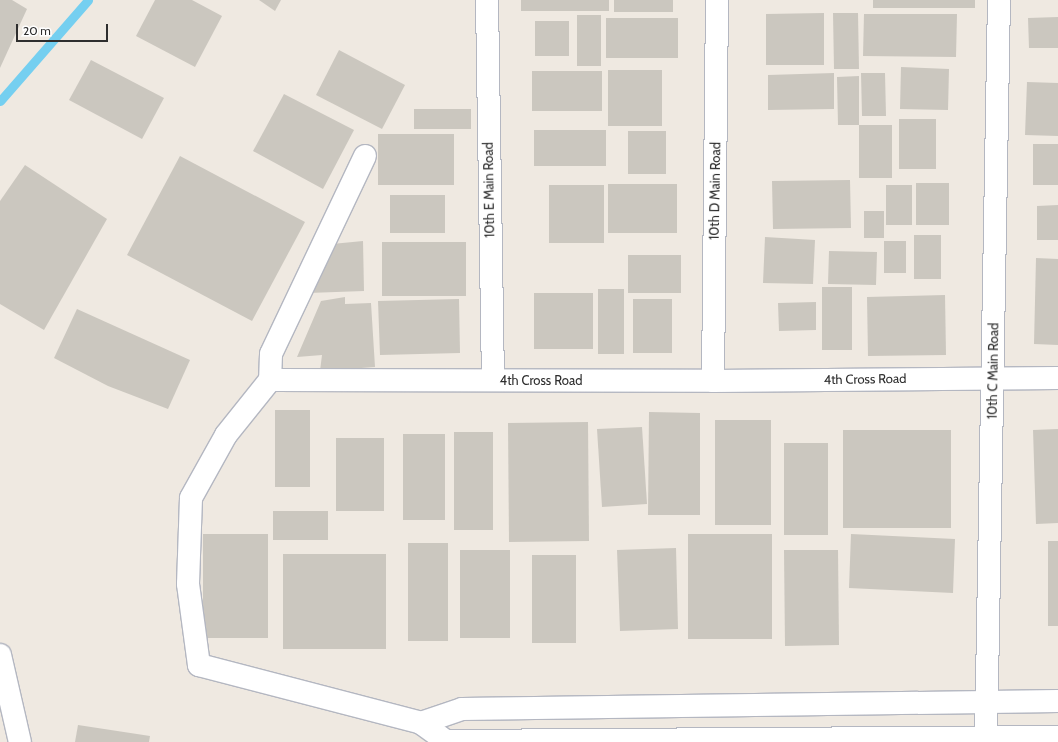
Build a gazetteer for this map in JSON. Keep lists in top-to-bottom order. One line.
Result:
{"streets":{"street":["10th E Main Road","10th D Main Road","10th C Main Road","4th Cross Road"]},"crossings":[["10th E Main Road","4th Cross Road"],["10th D Main Road","4th Cross Road"],["10th C Main Road","4th Cross Road"]],"scale_bar":"20 m"}
